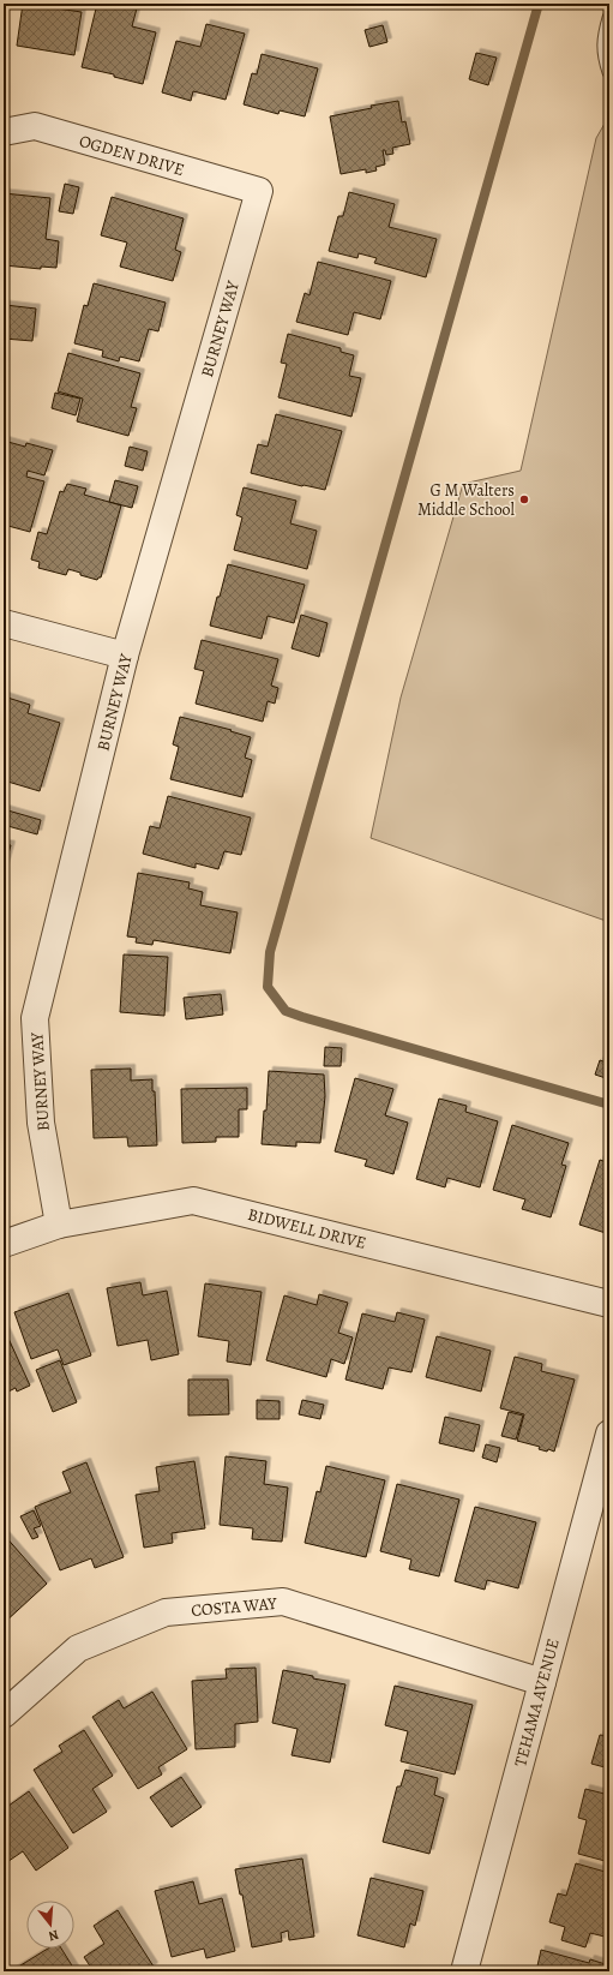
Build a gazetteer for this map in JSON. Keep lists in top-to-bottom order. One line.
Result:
{"streets":{"street":["OGDEN DRIVE","BURNEY WAY","BIDWELL DRIVE","COSTA WAY","TEHAMA AVENUE"]},"crossings":[["OGDEN DRIVE","BURNEY WAY"],["BURNEY WAY","BIDWELL DRIVE"],["COSTA WAY","TEHAMA AVENUE"]],"places":["G M Walters Middle School"],"north":"bottom"}
